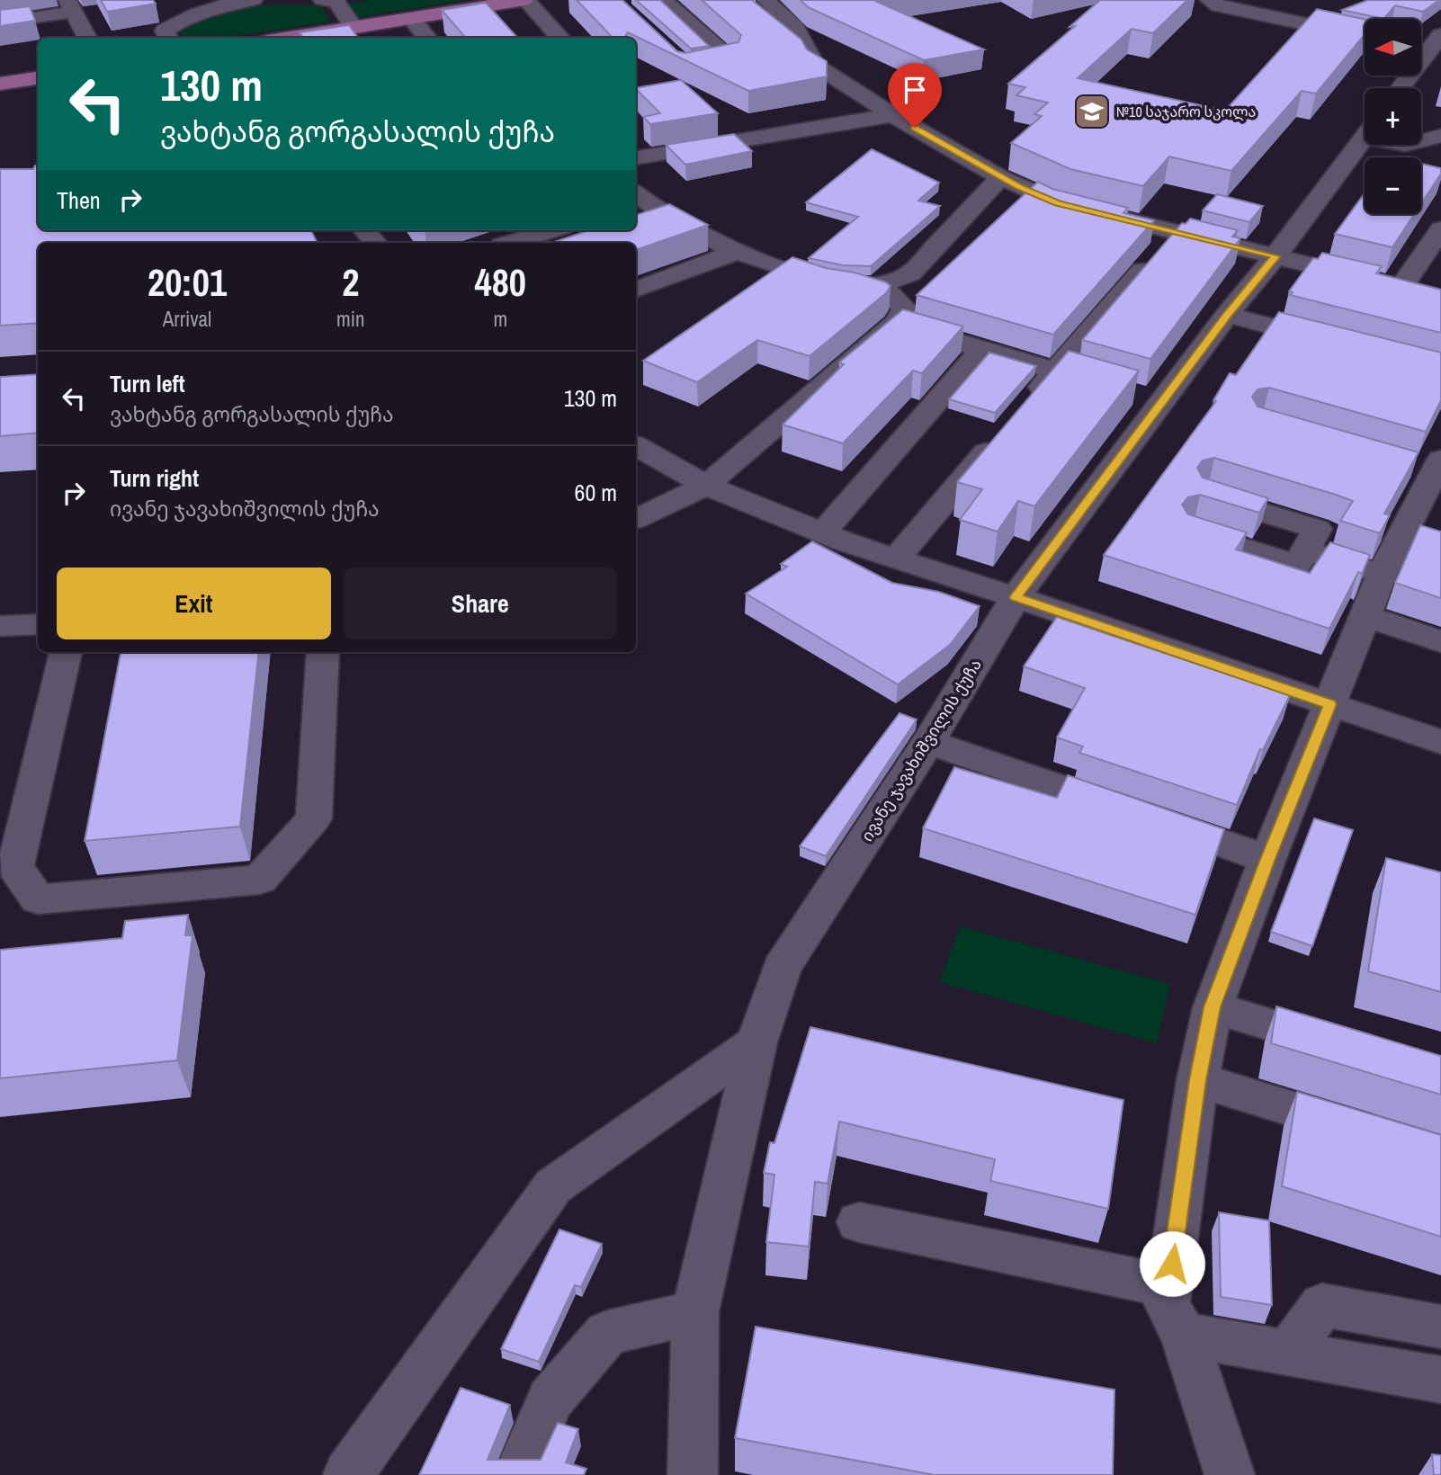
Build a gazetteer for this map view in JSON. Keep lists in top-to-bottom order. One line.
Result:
{"streets":{"street":["ივანე ჯავახიშვილის ქუჩა"]},"places":{"school or university":["№10 საჯარო სკოლა"]},"north":"left","page":{"map_buttons":["+","−"],"turn":["130 m","ვახტანგ გორგასალის ქუჩა"],"then":"Then","eta":["20:01","Arrival","2","min","480","m"],"list":[{"name":"Turn left","note":"ვახტანგ გორგასალის ქუჩა","value":"130 m"},{"name":"Turn right","note":"ივანე ჯავახიშვილის ქუჩა","value":"60 m"}],"buttons":["Exit","Share"]}}
